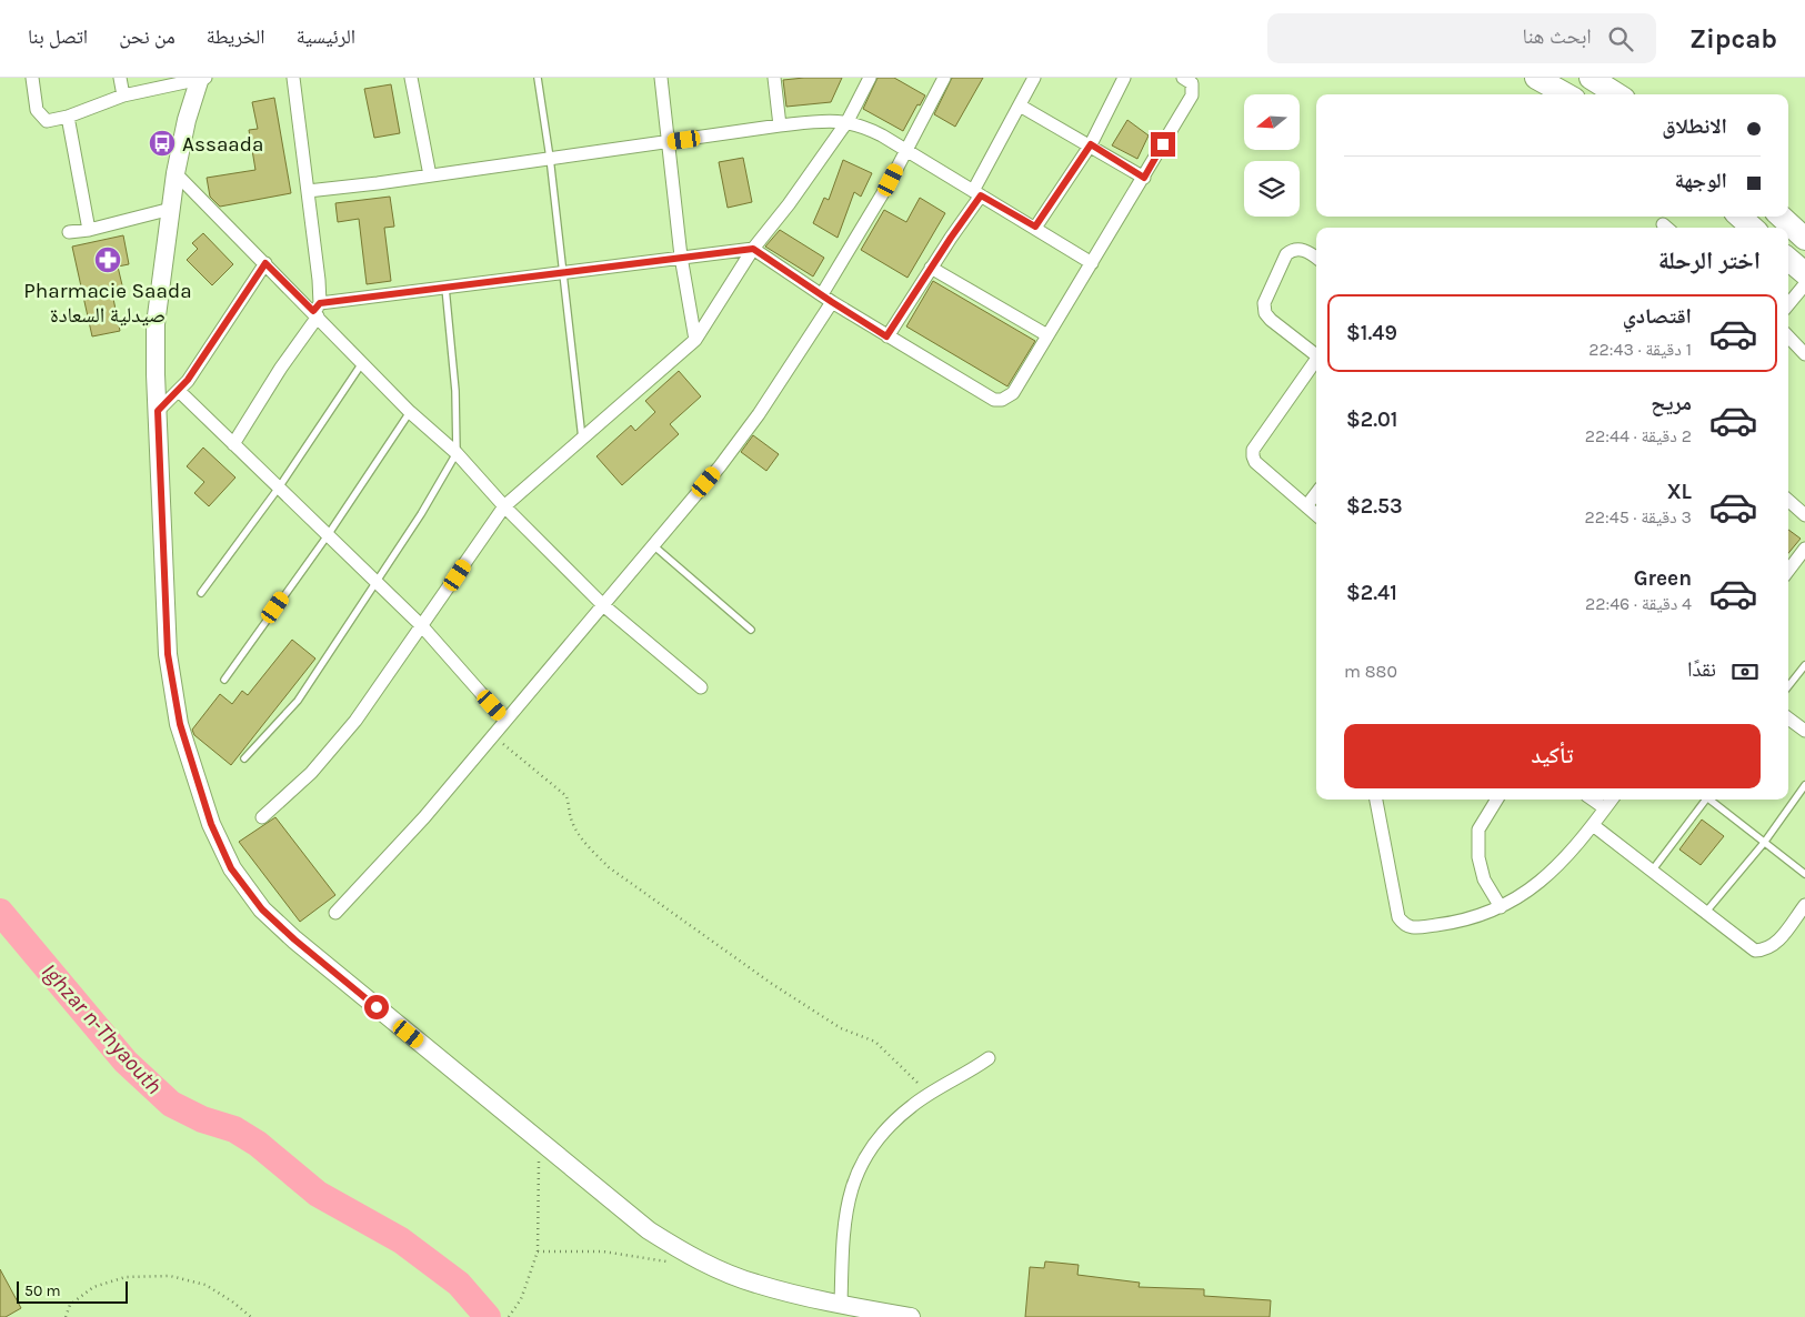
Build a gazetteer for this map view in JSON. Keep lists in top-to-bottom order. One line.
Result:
{"water":["Ighzar n-Thyaouth"],"places":{"bus stop":["Assaada"],"pharmacy":["Pharmacie Saada صيدلية السعادة"]},"scale_bar":"50 m","north":"left","page":{"header":"Zipcab","search":"ابحث هنا","nav":["الرئيسية","الخريطة","من نحن","اتصل بنا"],"banner":["الانطلاق","الوجهة"],"heading":"اختر الرحلة","list":[{"name":"اقتصادي","note":"1 دقيقة · 22:43","value":"$1.49"},{"name":"مريح","note":"2 دقيقة · 22:44","value":"$2.01"},{"name":"XL","note":"3 دقيقة · 22:45","value":"$2.53"},{"name":"Green","note":"4 دقيقة · 22:46","value":"$2.41"}],"pay":["نقدًا","880 m"],"buttons":"تأكيد","scale":"50 m"}}
